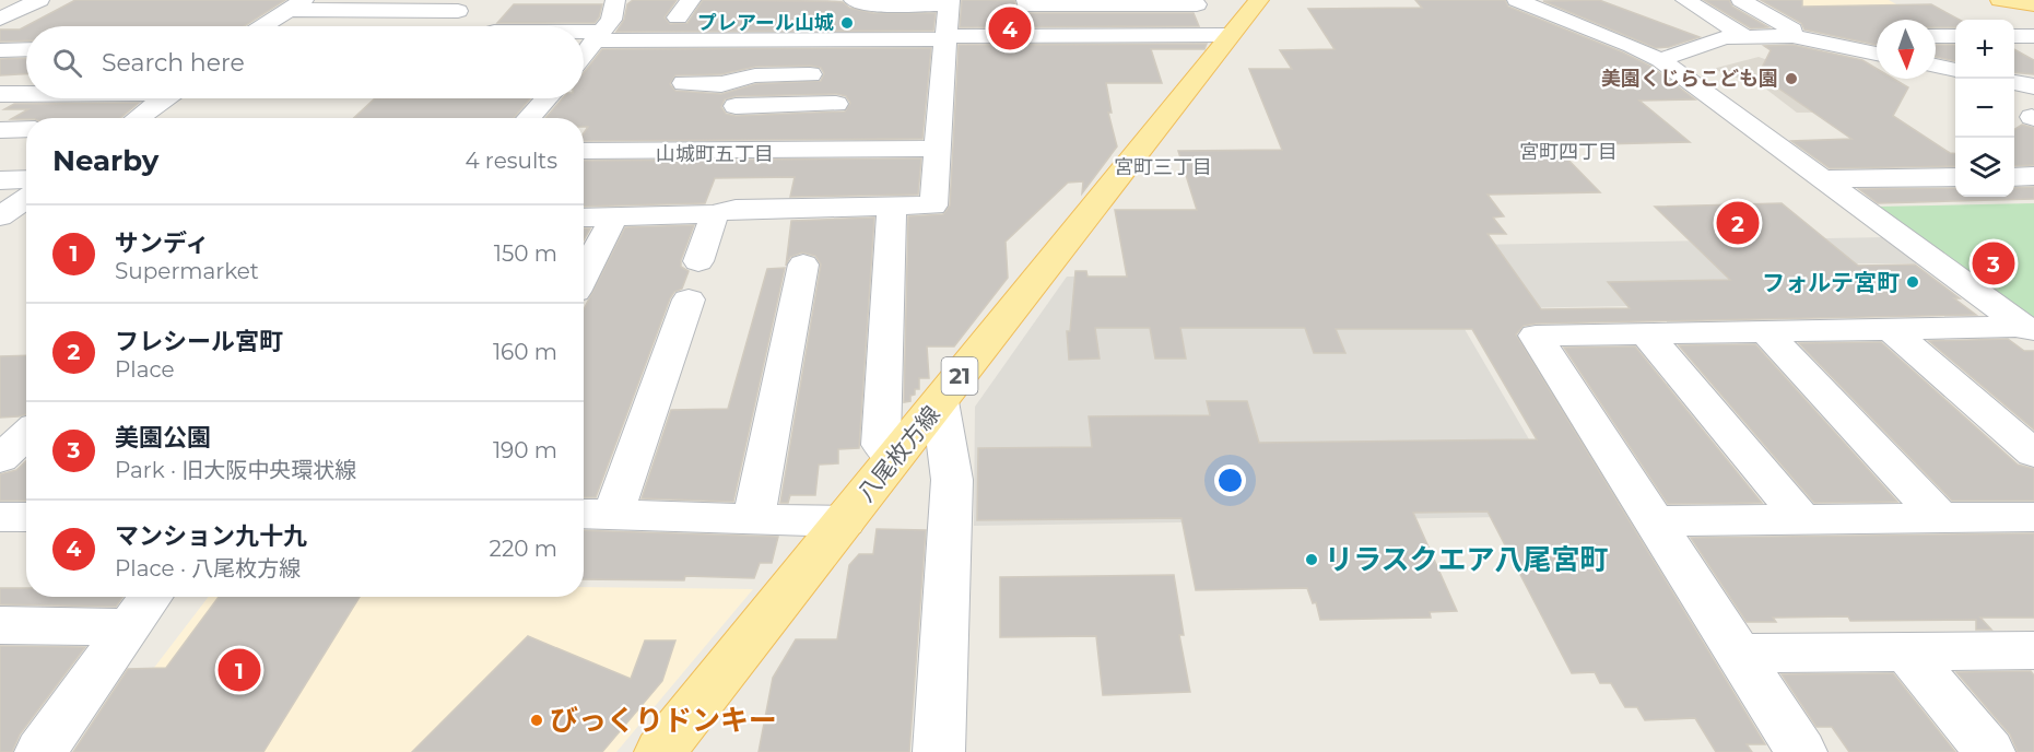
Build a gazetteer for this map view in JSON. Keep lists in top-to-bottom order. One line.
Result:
{"streets":{"main road":["21","八尾枚方線"]},"districts":["宮町四丁目","山城町五丁目","宮町三丁目"],"places":["プレアール山城","美園くじらこども園","フォルテ宮町","リラスクエア八尾宮町","びっくりドンキー"],"north":"bottom","page":{"pins":["4","2","3","1"],"map_buttons":["+","−"],"search":"Search here","heading":["Nearby","4 results"],"list":[{"mark":"1","name":"サンディ","note":"Supermarket","value":"150 m"},{"mark":"2","name":"フレシール宮町","note":"Place","value":"160 m"},{"mark":"3","name":"美園公園","note":"Park · 旧大阪中央環状線","value":"190 m"},{"mark":"4","name":"マンション九十九","note":"Place · 八尾枚方線","value":"220 m"}]}}
